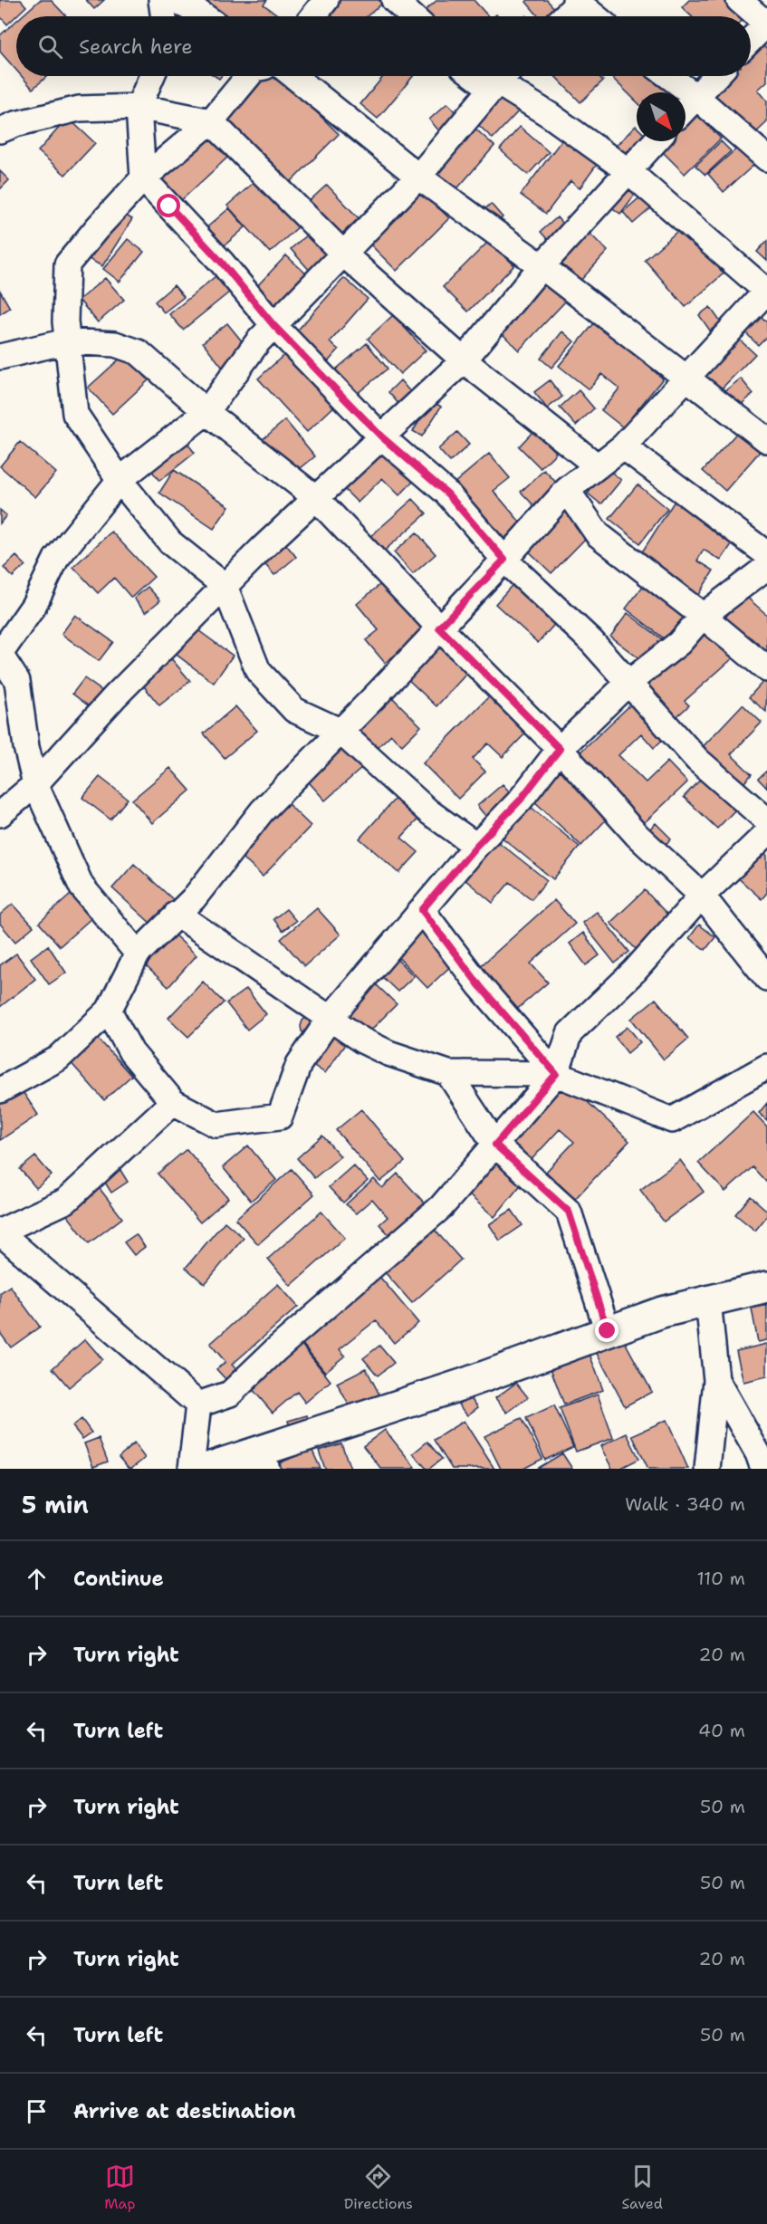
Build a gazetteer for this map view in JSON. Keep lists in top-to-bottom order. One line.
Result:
{"north":"bottom right","page":{"search":"Search here","heading":["5 min","Walk · 340 m"],"list":[["Continue","110 m"],["Turn right","20 m"],["Turn left","40 m"],["Turn right","50 m"],["Turn left","50 m"],["Turn right","20 m"],["Turn left","50 m"],"Arrive at destination"],"nav":["Map","Directions","Saved"]}}
